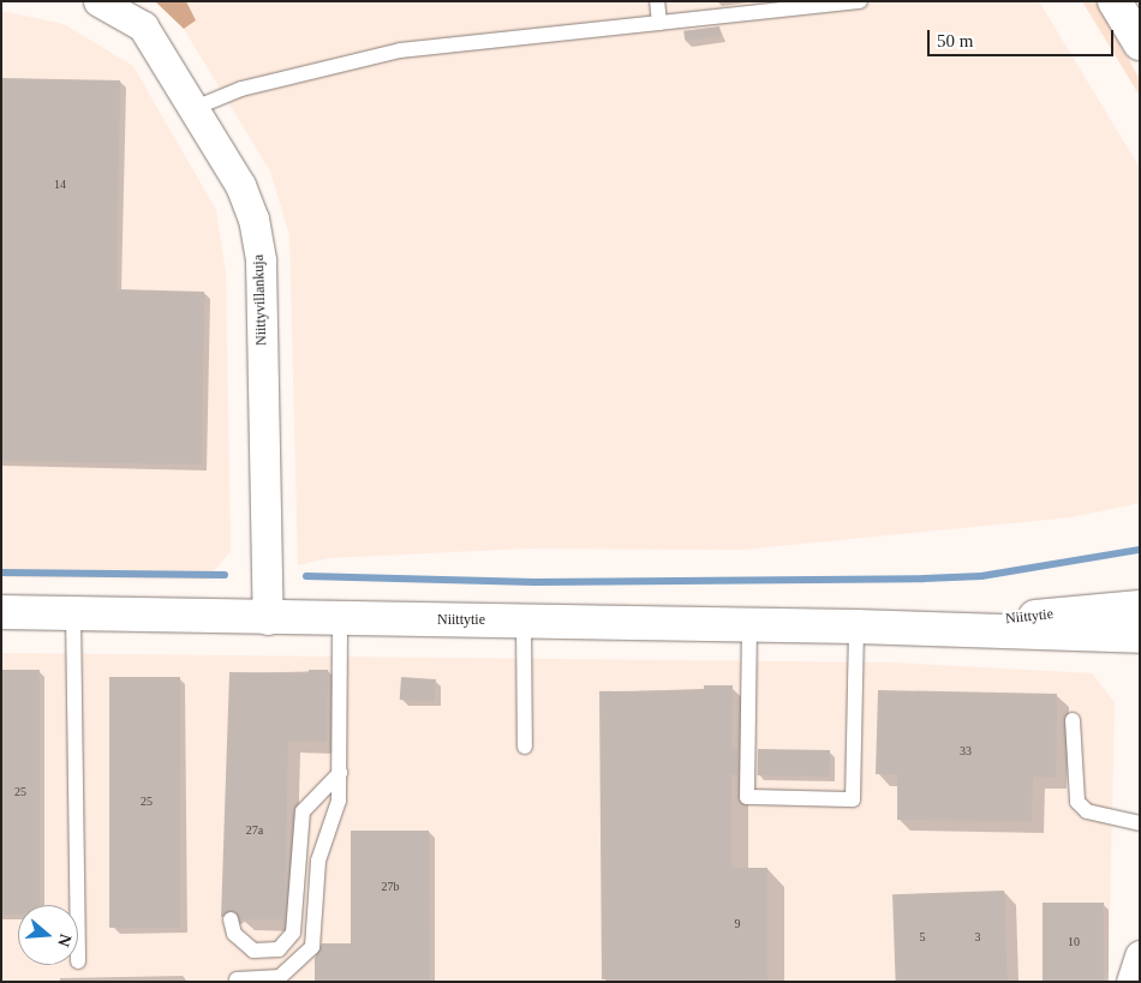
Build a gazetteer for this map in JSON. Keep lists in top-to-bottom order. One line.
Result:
{"streets":{"main road":["Niittytie"],"street":["Niittyvillankuja"]},"crossings":[["Niittyvillankuja","Niittytie"]],"house_numbers":["14","33","25","25","27a","27b","9","5","3","10"],"scale_bar":"50 m","north":"right"}
